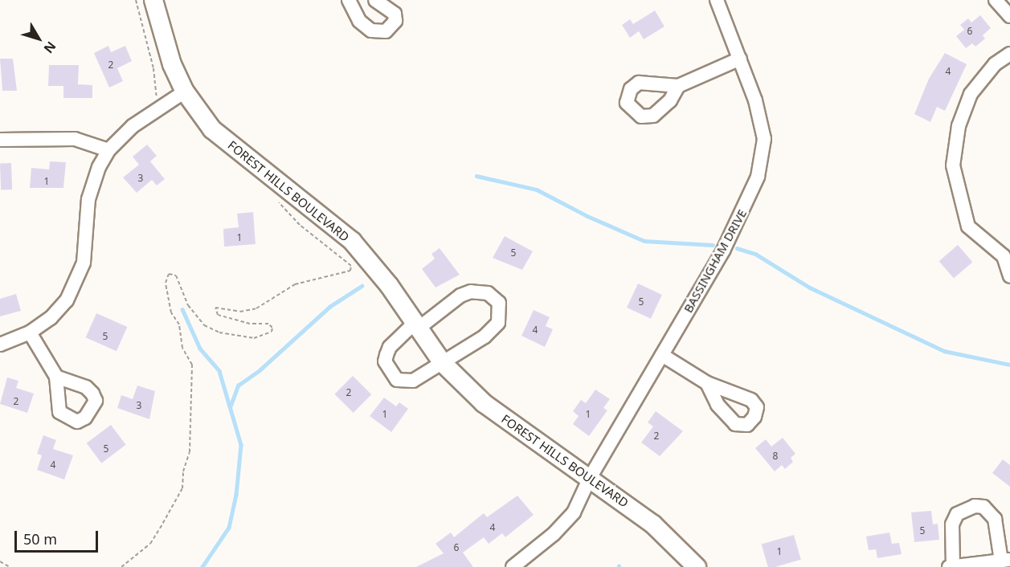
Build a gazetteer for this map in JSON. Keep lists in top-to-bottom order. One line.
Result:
{"streets":{"main road":["FOREST HILLS BOULEVARD"],"street":["BASSINGHAM DRIVE"]},"crossings":[["FOREST HILLS BOULEVARD","BASSINGHAM DRIVE"]],"house_numbers":["6","2","4","3","1","1","5","5","4","5","2","2","3","1","1","2","5","8","4","4","5","6","1"],"scale_bar":"50 m","north":"bottom right"}
